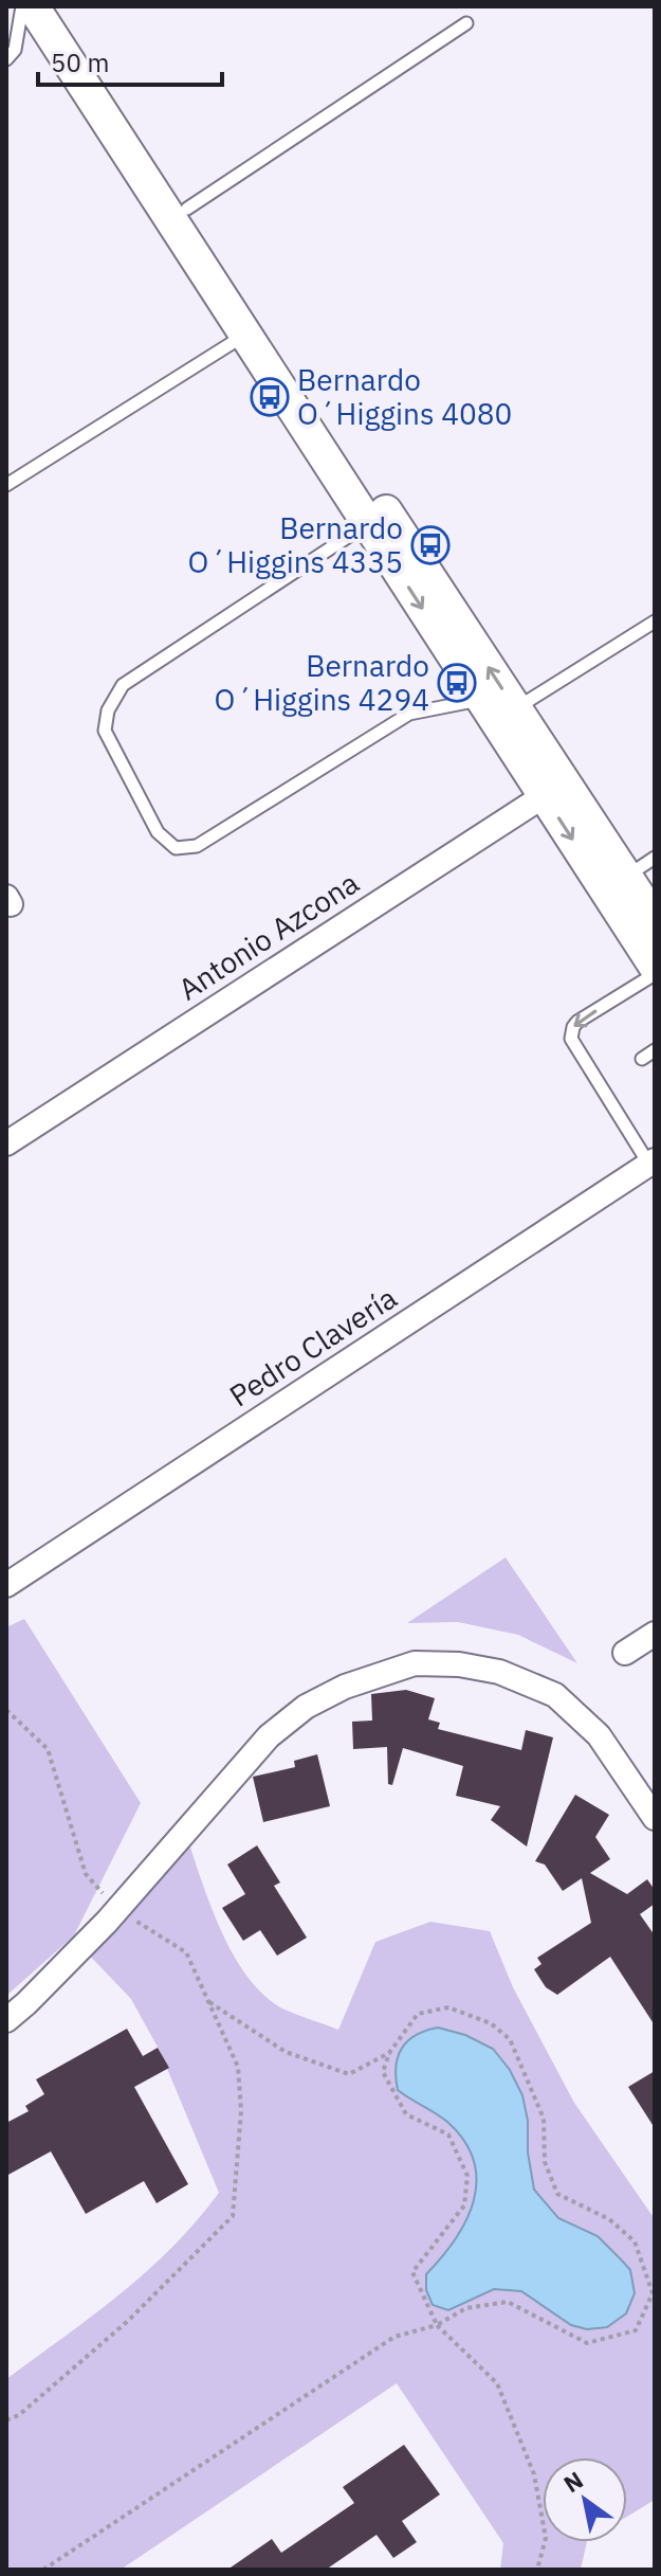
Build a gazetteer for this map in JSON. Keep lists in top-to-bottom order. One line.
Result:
{"streets":{"street":["Antonio Azcona","Pedro Clavería"]},"places":{"bus stop":["Bernardo O´Higgins 4080","Bernardo O´Higgins 4335","Bernardo O´Higgins 4294"]},"scale_bar":"50 m","north":"top left"}
